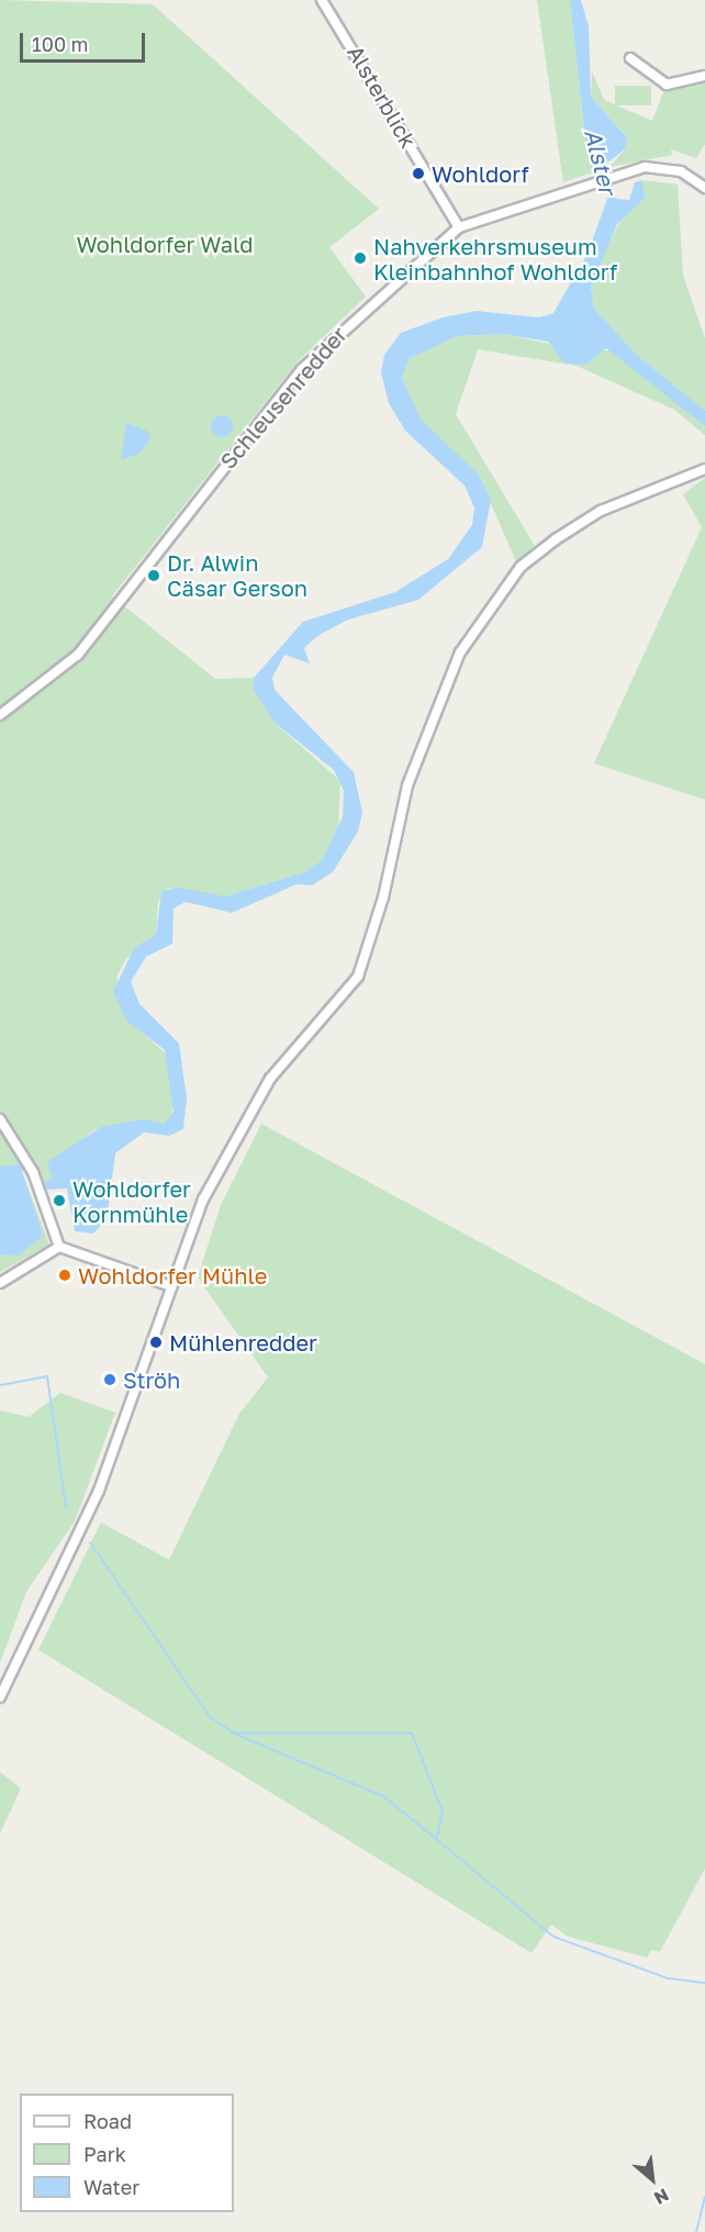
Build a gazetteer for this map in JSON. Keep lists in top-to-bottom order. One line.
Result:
{"streets":{"street":["Alsterblick","Schleusenredder"]},"crossings":[["Alsterblick","Schleusenredder"]],"water":["Alster"],"parks":["Wohldorfer Wald"],"places":["Wohldorf","Nahverkehrsmuseum Kleinbahnhof Wohldorf","Dr. Alwin Cäsar Gerson","Wohldorfer Kornmühle","Wohldorfer Mühle","Mühlenredder","Ströh"],"legend":["Road","Park","Water"],"scale_bar":"100 m","north":"bottom right"}
